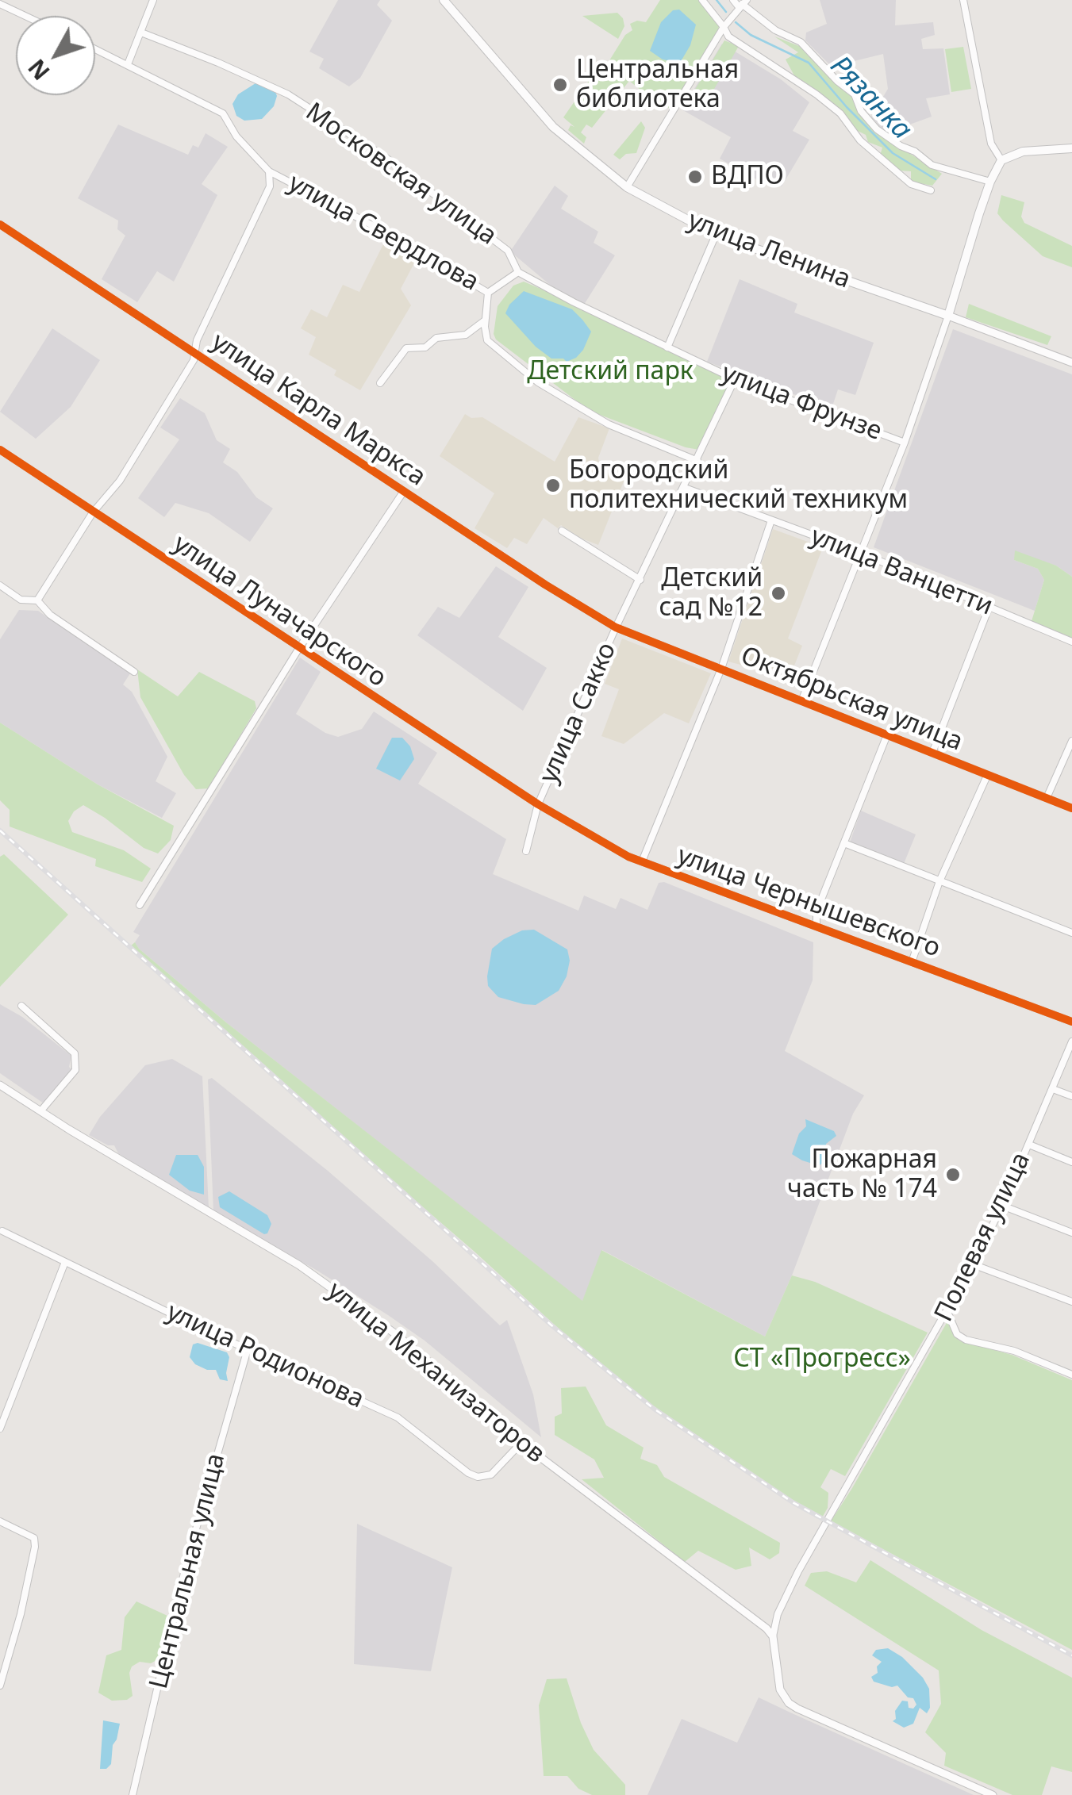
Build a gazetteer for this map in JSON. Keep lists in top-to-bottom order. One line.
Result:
{"streets":{"main road":["улица Ленина"],"street":["Московская улица","улица Свердлова","улица Фрунзе","улица Карла Маркса","улица Ванцетти","улица Луначарского","Октябрьская улица","улица Сакко","улица Чернышевского","Полевая улица","улица Родионова","улица Механизаторов","Центральная улица"]},"crossings":[["Московская улица","улица Фрунзе"],["улица Свердлова","улица Сакко"],["улица Фрунзе","улица Сакко"],["улица Карла Маркса","Октябрьская улица"],["улица Карла Маркса","улица Сакко"],["улица Ванцетти","улица Сакко"],["улица Луначарского","улица Сакко"],["улица Луначарского","улица Чернышевского"],["Октябрьская улица","улица Сакко"],["улица Сакко","улица Чернышевского"],["Полевая улица","улица Механизаторов"],["улица Родионова","улица Механизаторов"],["улица Родионова","Центральная улица"]],"water":["Рязанка"],"parks":["Детский парк","СТ «Прогресс»"],"places":["Центральная библиотека","ВДПО","Богородский политехнический техникум","Детский сад №12","Пожарная часть № 174"],"north":"bottom left"}
